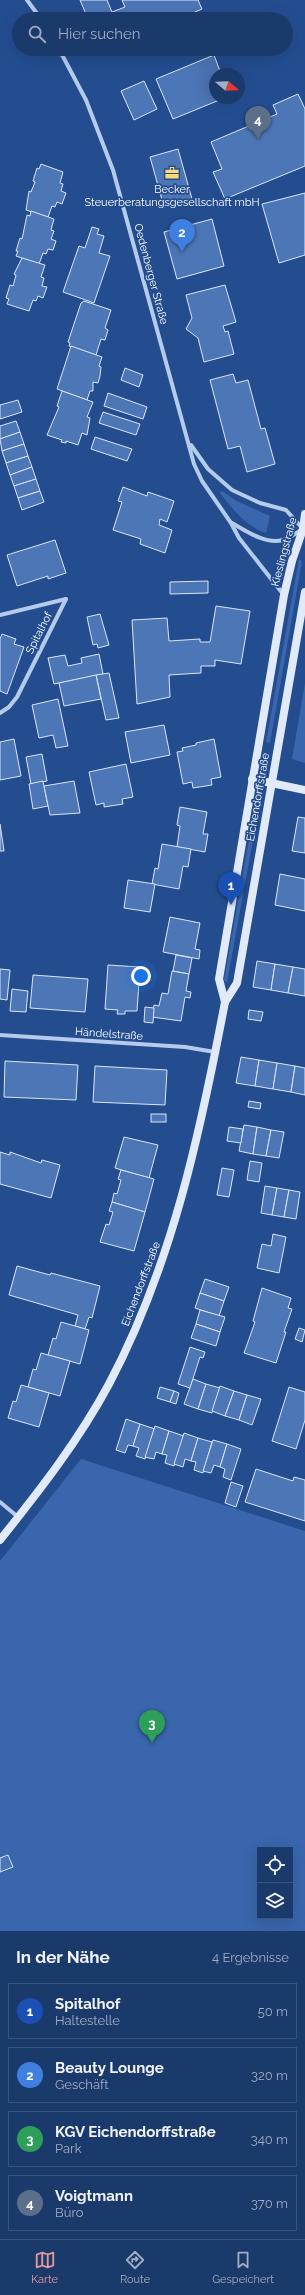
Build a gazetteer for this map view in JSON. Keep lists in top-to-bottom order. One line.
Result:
{"streets":{"street":["Oedenberger Straße","Kieslingstraße","Spitalhof","Eichendorffstraße","Händelstraße"]},"crossings":[["Oedenberger Straße","Kieslingstraße"],["Oedenberger Straße","Eichendorffstraße"],["Kieslingstraße","Eichendorffstraße"],["Eichendorffstraße","Händelstraße"]],"places":{"office":["Becker Steuerberatungsgesellschaft mbH"]},"north":"right","page":{"search":"Hier suchen","pins":["4","2","1","3"],"heading":["In der Nähe","4 Ergebnisse"],"list":[{"mark":"1","name":"Spitalhof","note":"Haltestelle","value":"50 m"},{"mark":"2","name":"Beauty Lounge","note":"Geschäft","value":"320 m"},{"mark":"3","name":"KGV Eichendorffstraße","note":"Park","value":"340 m"},{"mark":"4","name":"Voigtmann","note":"Büro","value":"370 m"}],"nav":["Karte","Route","Gespeichert"]}}
